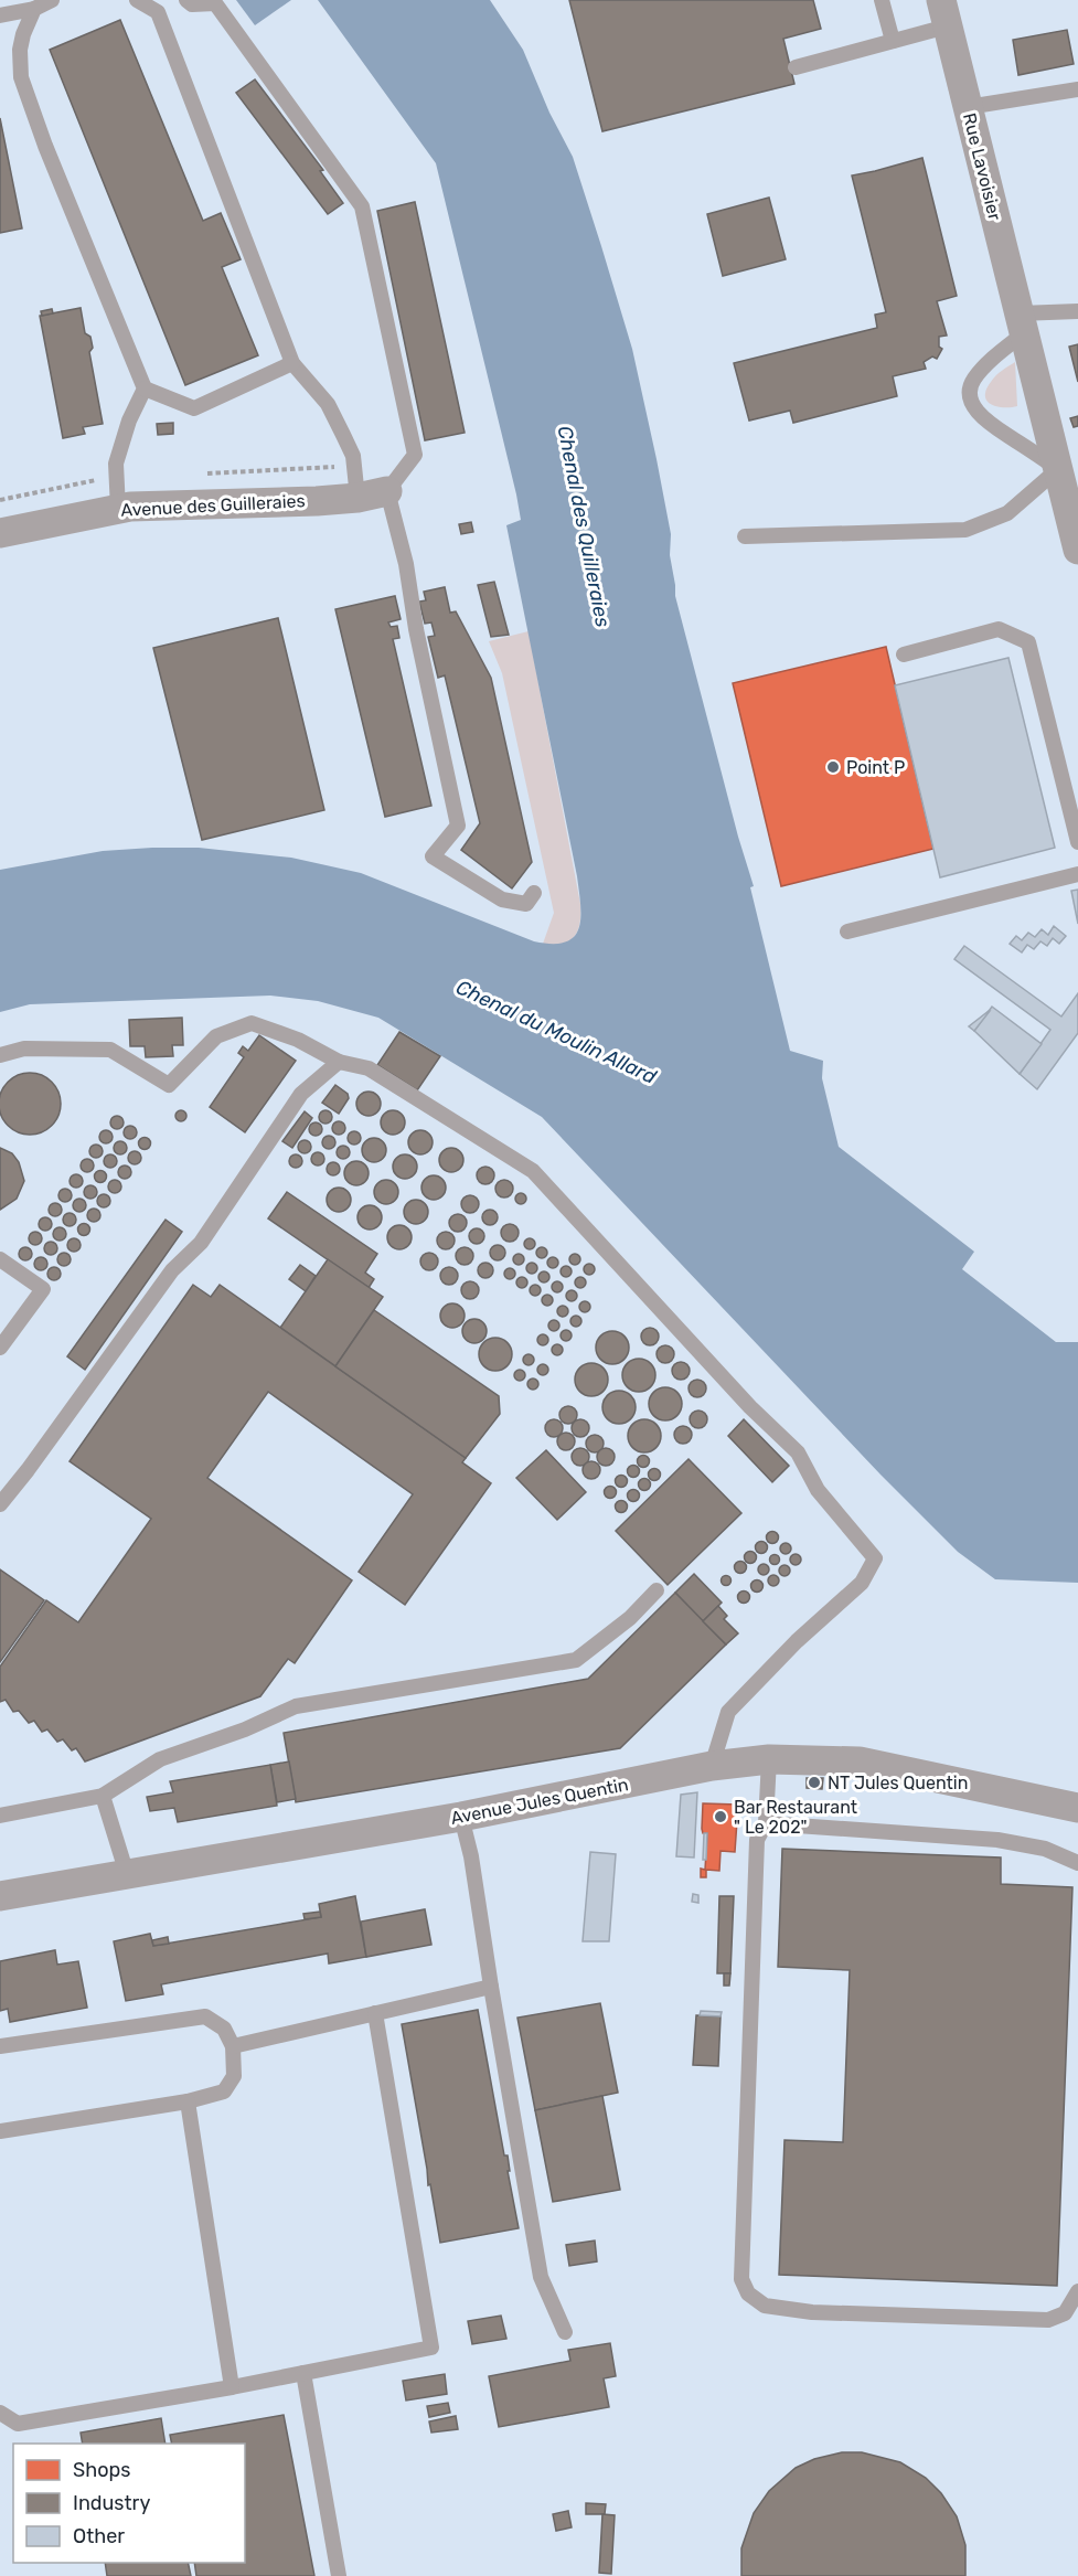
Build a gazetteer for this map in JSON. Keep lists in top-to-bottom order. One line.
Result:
{"streets":{"street":["Rue Lavoisier","Avenue des Guilleraies","Avenue Jules Quentin"]},"water":["Chenal des Quilleraies","Chenal du Moulin Allard"],"places":["Point P","NT Jules Quentin","Bar Restaurant \" Le 202\""],"legend":["Shops","Industry","Other"]}
